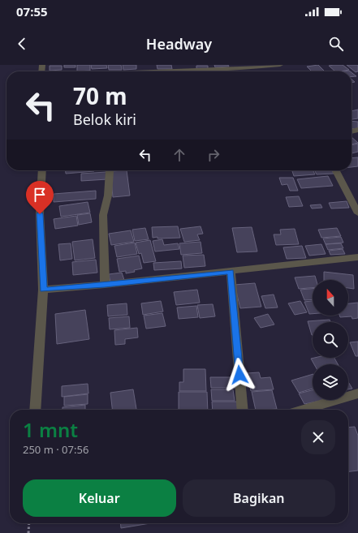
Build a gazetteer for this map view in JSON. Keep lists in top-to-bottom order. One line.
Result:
{"north":"top","page":{"status":"07:55","header":"Headway","turn":["70 m","Belok kiri"],"heading":["1 mnt","250 m · 07:56"],"buttons":["Keluar","Bagikan"]}}
